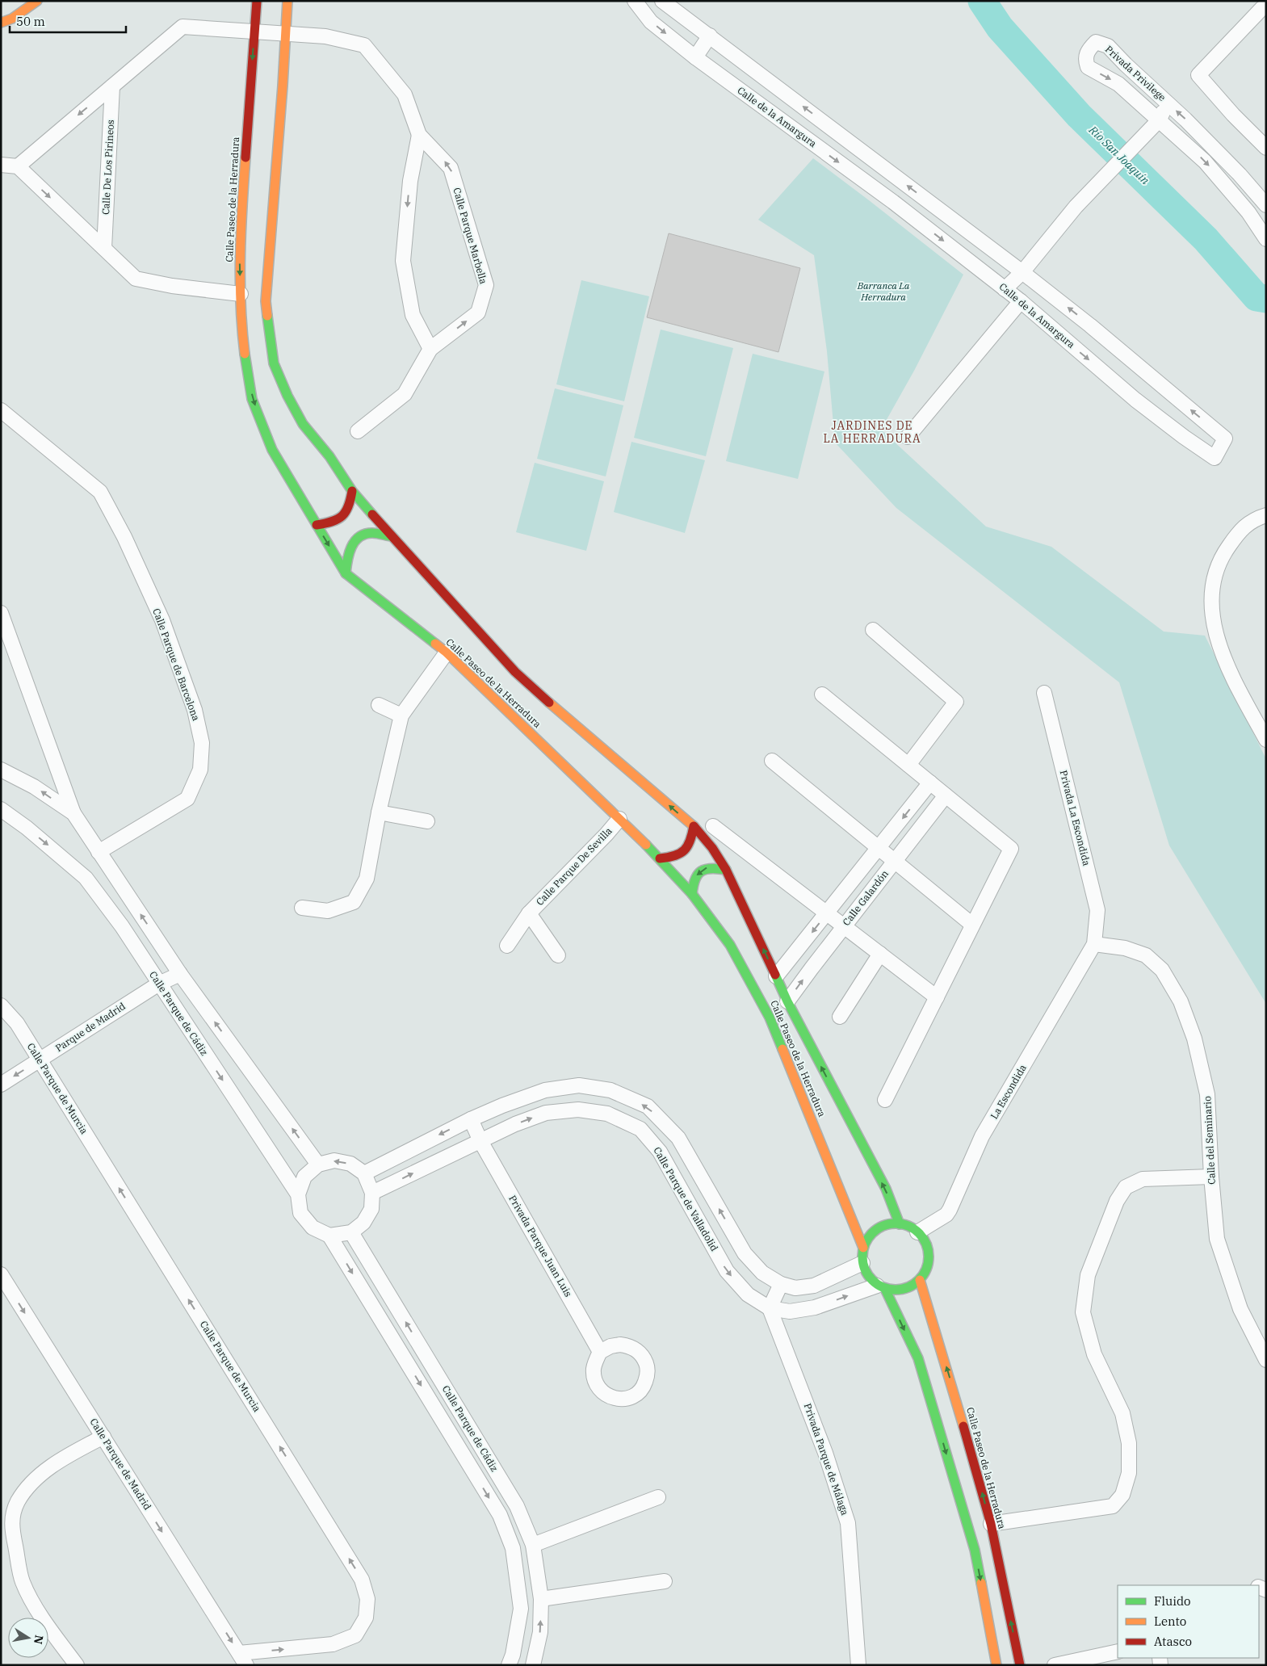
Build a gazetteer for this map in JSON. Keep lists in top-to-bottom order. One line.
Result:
{"streets":{"main road":["Calle Paseo de la Herradura"],"street":["Privada Privilege","Calle de la Amargura","Calle De Los Pirineos","Calle Parque Marbella","Calle Parque de Barcelona","Privada La Escondida","Calle Parque De Sevilla","Calle Galardón","Calle Parque de Cádiz","Parque de Madrid","Calle Parque de Murcia","La Escondida","Calle del Seminario","Calle Parque de Valladolid","Privada Parque Juan Luis","Privada Parque de Málaga","Calle Parque de Madrid"]},"crossings":[["Calle Paseo de la Herradura","Calle Parque Marbella"],["Calle Paseo de la Herradura","Calle Parque De Sevilla"],["Calle Paseo de la Herradura","Calle Galardón"],["Calle Paseo de la Herradura","La Escondida"],["Calle Paseo de la Herradura","Calle Parque de Valladolid"],["Privada La Escondida","La Escondida"],["Privada La Escondida","Calle del Seminario"],["Calle Parque de Cádiz","Parque de Madrid"],["Calle Parque de Cádiz","Calle Parque de Valladolid"],["Parque de Madrid","Calle Parque de Murcia"],["Calle Parque de Murcia","Calle Parque de Madrid"],["La Escondida","Calle del Seminario"],["La Escondida","Calle Parque de Valladolid"],["Calle Parque de Valladolid","Privada Parque Juan Luis"],["Calle Parque de Valladolid","Privada Parque de Málaga"]],"one_way":["Calle Parque de Murcia","Calle Parque de Valladolid","Calle Parque de Madrid"],"districts":["JARDINES DE LA HERRADURA"],"water":["Río San Joaquín"],"parks":["Barranca La Herradura"],"legend":["Fluido","Lento","Atasco"],"scale_bar":"50 m","north":"right"}
